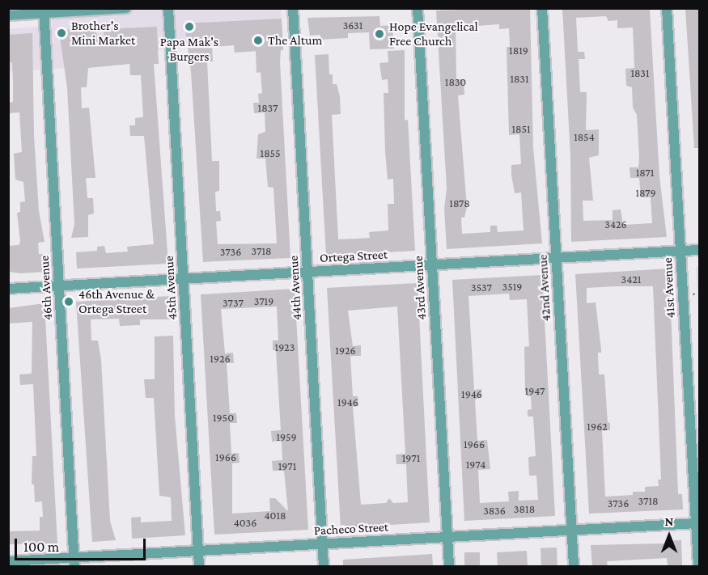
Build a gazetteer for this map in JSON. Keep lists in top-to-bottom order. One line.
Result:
{"streets":{"street":["Ortega Street","46th Avenue","45th Avenue","44th Avenue","43rd Avenue","42nd Avenue","41st Avenue","Pacheco Street"]},"crossings":[["Ortega Street","46th Avenue"],["Ortega Street","45th Avenue"],["Ortega Street","44th Avenue"],["Ortega Street","43rd Avenue"],["Ortega Street","42nd Avenue"],["Ortega Street","41st Avenue"],["46th Avenue","Pacheco Street"],["45th Avenue","Pacheco Street"],["44th Avenue","Pacheco Street"],["43rd Avenue","Pacheco Street"],["42nd Avenue","Pacheco Street"],["41st Avenue","Pacheco Street"]],"places":["Papa Mak's Burgers","Brother's Mini Market","Hope Evangelical Free Church","The Altum","46th Avenue & Ortega Street"],"house_numbers":["3631","1819","1831","1831","1830","1837","1851","1854","1855","1871","1879","1878","3426","3718","3736","3421","3519","3537","3719","3737","1923","1926","1926","1947","1946","1946","1950","1962","1959","1966","1966","1971","1974","1971","3718","3736","3818","3836","4018","4036"],"scale_bar":"100 m","north":"top"}
